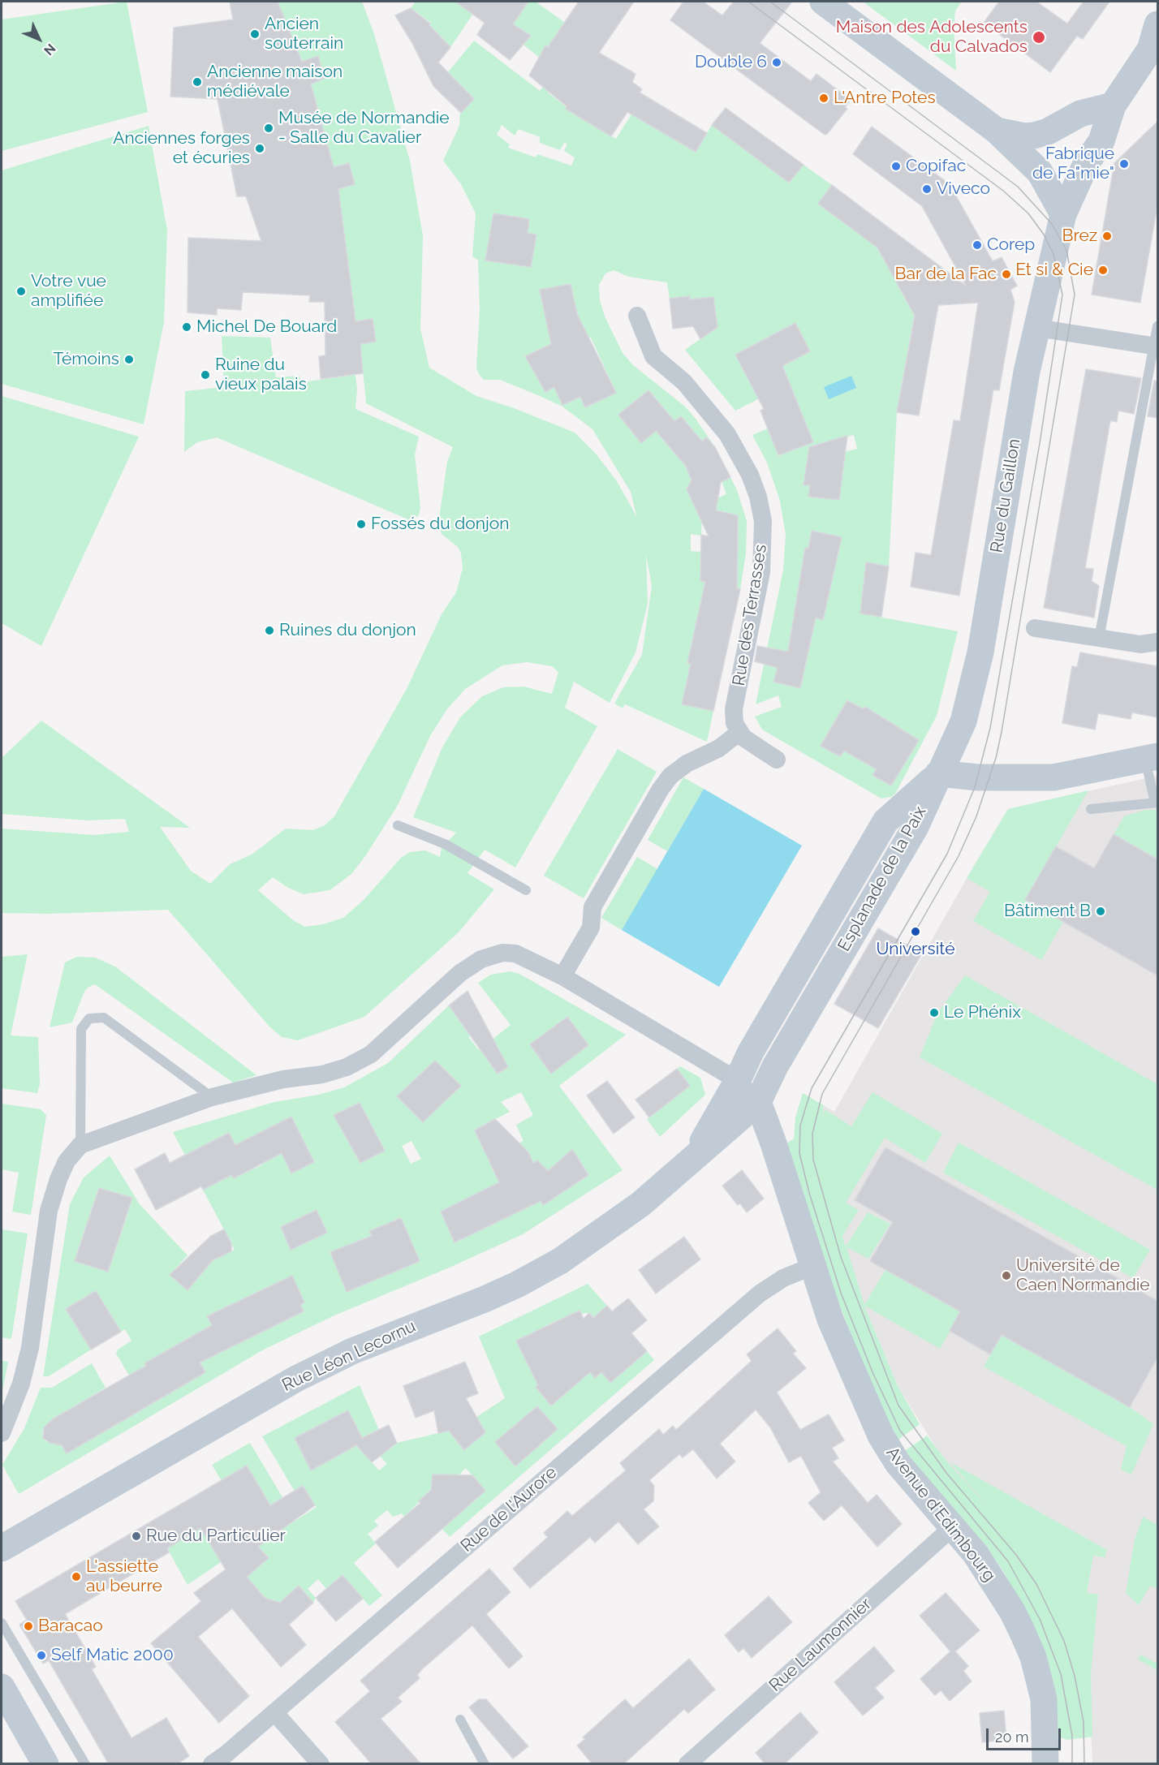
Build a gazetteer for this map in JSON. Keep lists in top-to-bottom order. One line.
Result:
{"streets":{"main road":["Rue du Gaillon","Esplanade de la Paix","Rue Léon Lecornu","Avenue d'Edimbourg"],"street":["Rue des Terrasses","Rue de l'Aurore","Rue Laumonnier"]},"crossings":[["Rue du Gaillon","Esplanade de la Paix"],["Esplanade de la Paix","Rue Léon Lecornu"],["Esplanade de la Paix","Avenue d'Edimbourg"],["Rue Léon Lecornu","Avenue d'Edimbourg"],["Rue de l'Aurore","Avenue d'Edimbourg"],["Avenue d'Edimbourg","Rue Laumonnier"]],"places":["Ancien souterrain","Maison des Adolescents du Calvados","Double 6","Ancienne maison médiévale","L'Antre Potes","Musée de Normandie - Salle du Cavalier","Anciennes forges et écuries","Fabrique de Fa\"mie\"","Copifac","Viveco","Brez","Corep","Et si & Cie","Bar de la Fac","Votre vue amplifiée","Michel De Bouard","Témoins","Ruine du vieux palais","Fossés du donjon","Ruines du donjon","Bâtiment B","Université","Le Phénix","Université de Caen Normandie","Rue du Particulier","L'assiette au beurre","Baracao","Self Matic 2000"],"scale_bar":"20 m","north":"bottom right"}
